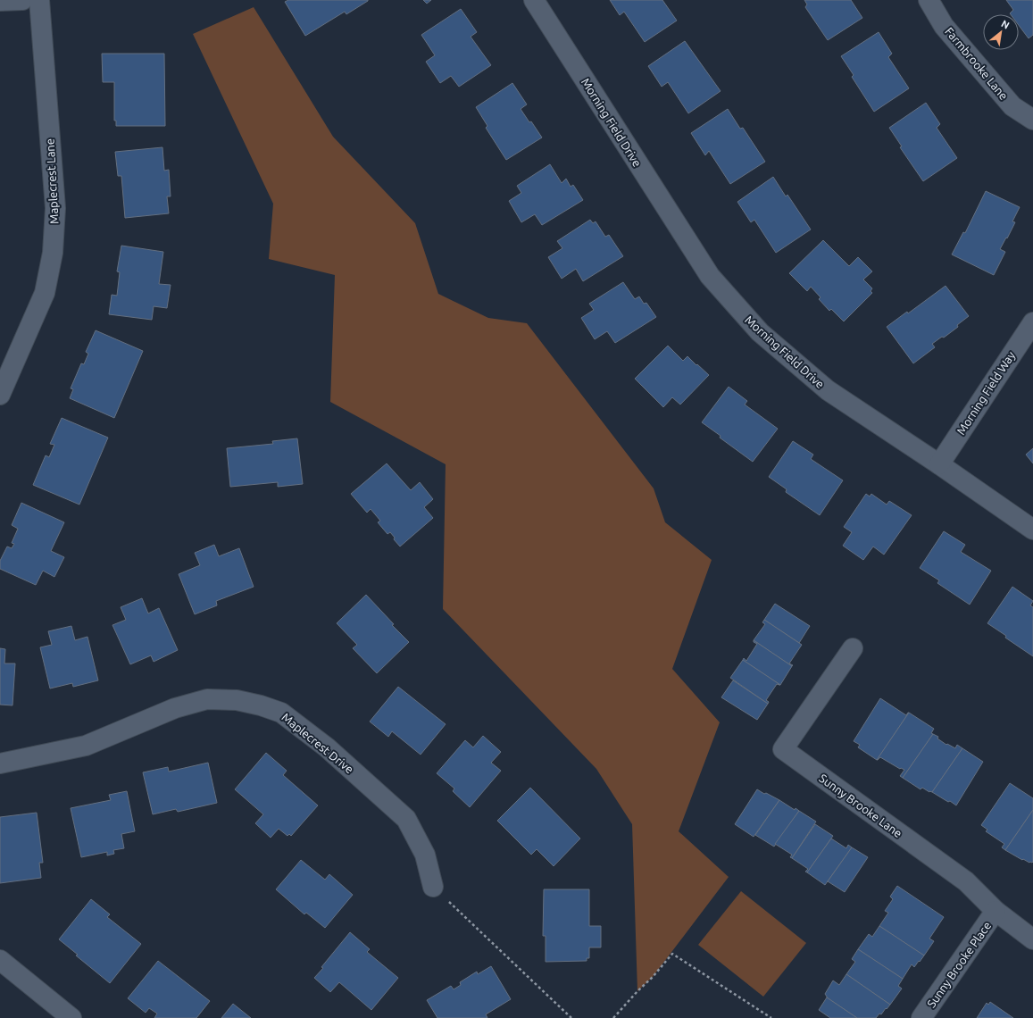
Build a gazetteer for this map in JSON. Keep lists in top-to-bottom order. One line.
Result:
{"streets":{"street":["Farmbrooke Lane","Morning Field Drive","Maplecrest Lane","Morning Field Way","Maplecrest Drive","Sunny Brooke Lane","Sunny Brooke Place"]},"crossings":[["Morning Field Drive","Morning Field Way"],["Sunny Brooke Lane","Sunny Brooke Place"]],"north":"top right"}
